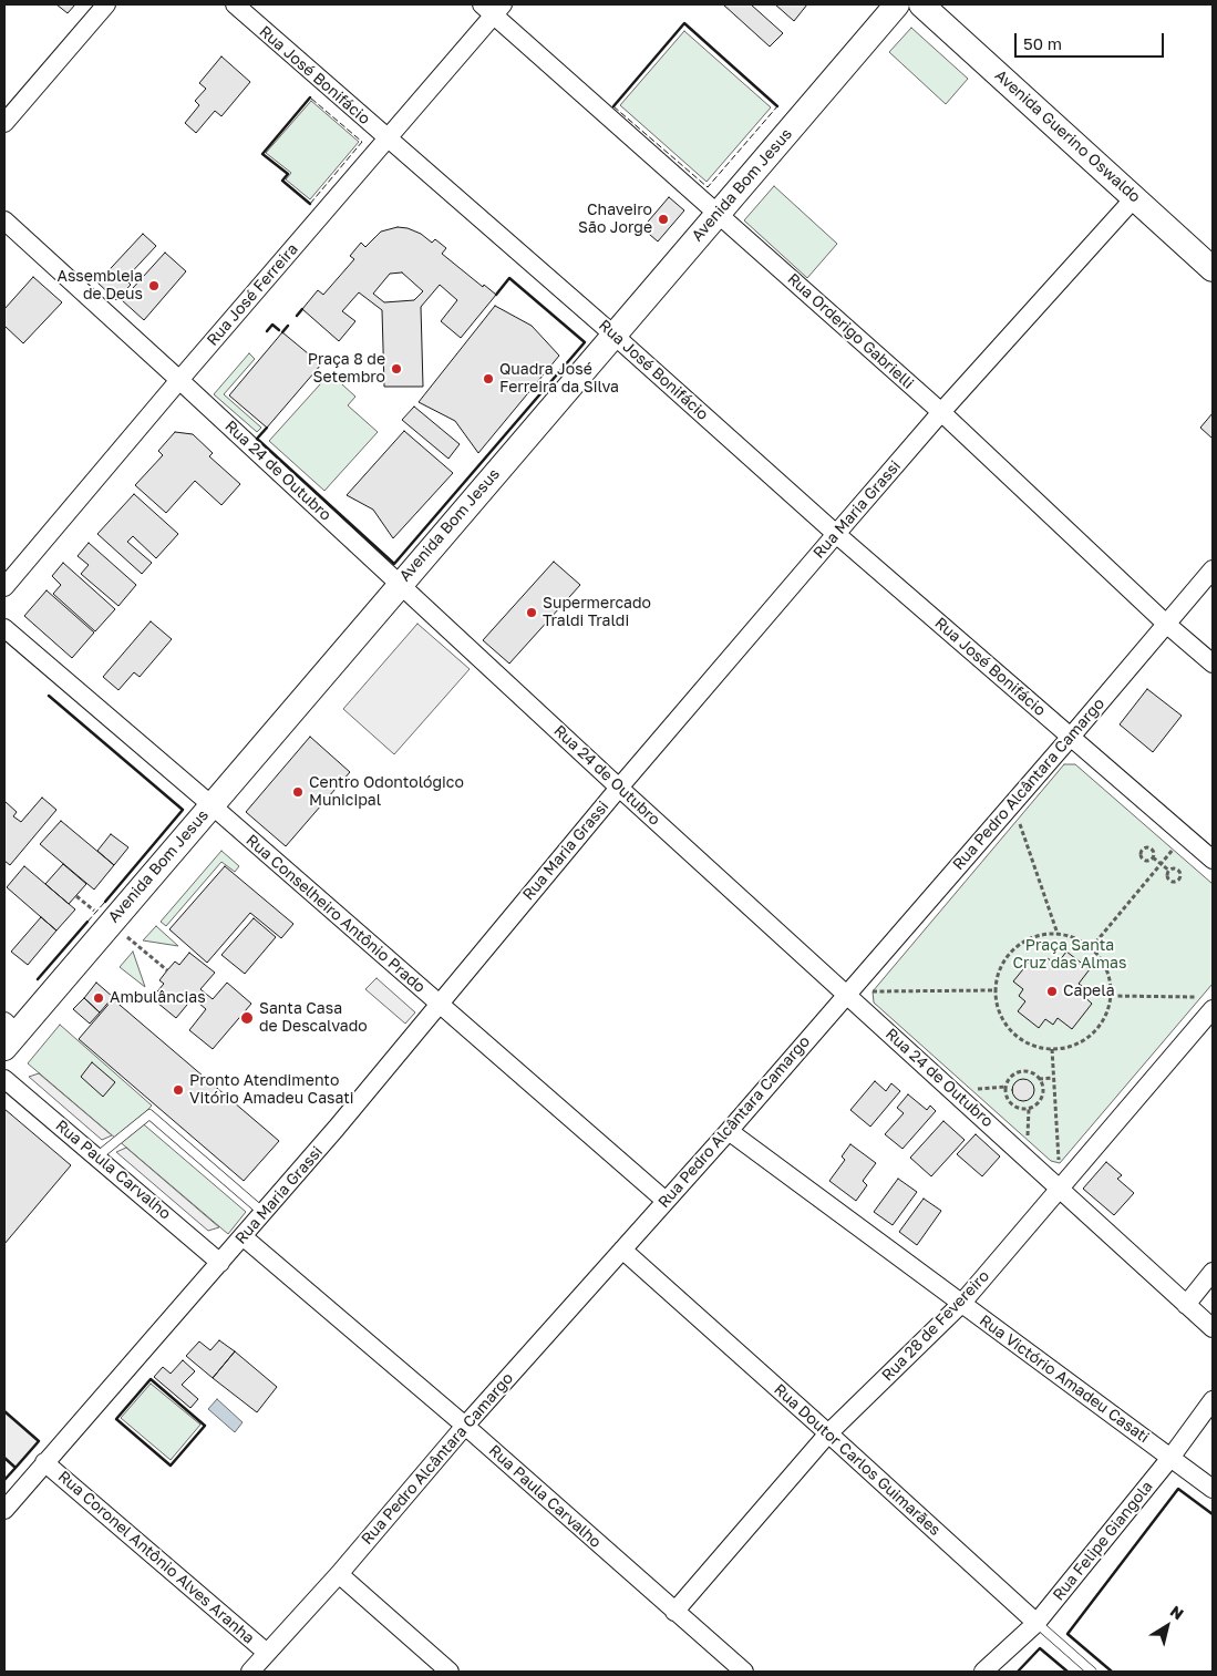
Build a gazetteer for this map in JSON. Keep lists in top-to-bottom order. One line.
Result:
{"streets":{"street":["Rua José Bonifácio","Avenida Guerino Oswaldo","Avenida Bom Jesus","Rua José Ferreira","Rua Orderigo Gabrielli","Rua 24 de Outubro","Rua Maria Grassi","Rua Pedro Alcântara Camargo","Rua Conselheiro Antônio Prado","Rua Paula Carvalho","Rua 28 de Fevereiro","Rua Victório Amadeu Casati","Rua Doutor Carlos Guimarães","Rua Felipe Giangola","Rua Coronel Antônio Alves Aranha"]},"crossings":[["Rua José Bonifácio","Avenida Bom Jesus"],["Rua José Bonifácio","Rua José Ferreira"],["Rua José Bonifácio","Rua Maria Grassi"],["Rua José Bonifácio","Rua Pedro Alcântara Camargo"],["Avenida Guerino Oswaldo","Rua Maria Grassi"],["Avenida Bom Jesus","Rua Orderigo Gabrielli"],["Avenida Bom Jesus","Rua 24 de Outubro"],["Avenida Bom Jesus","Rua Conselheiro Antônio Prado"],["Rua José Ferreira","Rua Orderigo Gabrielli"],["Rua José Ferreira","Rua 24 de Outubro"],["Rua Orderigo Gabrielli","Rua Maria Grassi"],["Rua Orderigo Gabrielli","Rua Pedro Alcântara Camargo"],["Rua 24 de Outubro","Rua Maria Grassi"],["Rua 24 de Outubro","Rua Pedro Alcântara Camargo"],["Rua 24 de Outubro","Rua 28 de Fevereiro"],["Rua Maria Grassi","Rua Conselheiro Antônio Prado"],["Rua Maria Grassi","Rua Paula Carvalho"],["Rua Maria Grassi","Rua Coronel Antônio Alves Aranha"],["Rua Pedro Alcântara Camargo","Rua Conselheiro Antônio Prado"],["Rua Pedro Alcântara Camargo","Rua Paula Carvalho"],["Rua Pedro Alcântara Camargo","Rua Victório Amadeu Casati"],["Rua Pedro Alcântara Camargo","Rua Doutor Carlos Guimarães"],["Rua Pedro Alcântara Camargo","Rua Coronel Antônio Alves Aranha"],["Rua Paula Carvalho","Rua 28 de Fevereiro"],["Rua 28 de Fevereiro","Rua Victório Amadeu Casati"],["Rua 28 de Fevereiro","Rua Doutor Carlos Guimarães"],["Rua Victório Amadeu Casati","Rua Felipe Giangola"],["Rua Doutor Carlos Guimarães","Rua Felipe Giangola"]],"parks":["Praça Santa Cruz das Almas"],"places":["Chaveiro São Jorge","Assembleia de Deus","Praça 8 de Setembro","Quadra José Ferreira da Silva","Supermercado Traldi Traldi","Centro Odontológico Municipal","Capela","Ambulâncias","Santa Casa de Descalvado","Pronto Atendimento Vitório Amadeu Casati"],"scale_bar":"50 m","north":"top right"}
